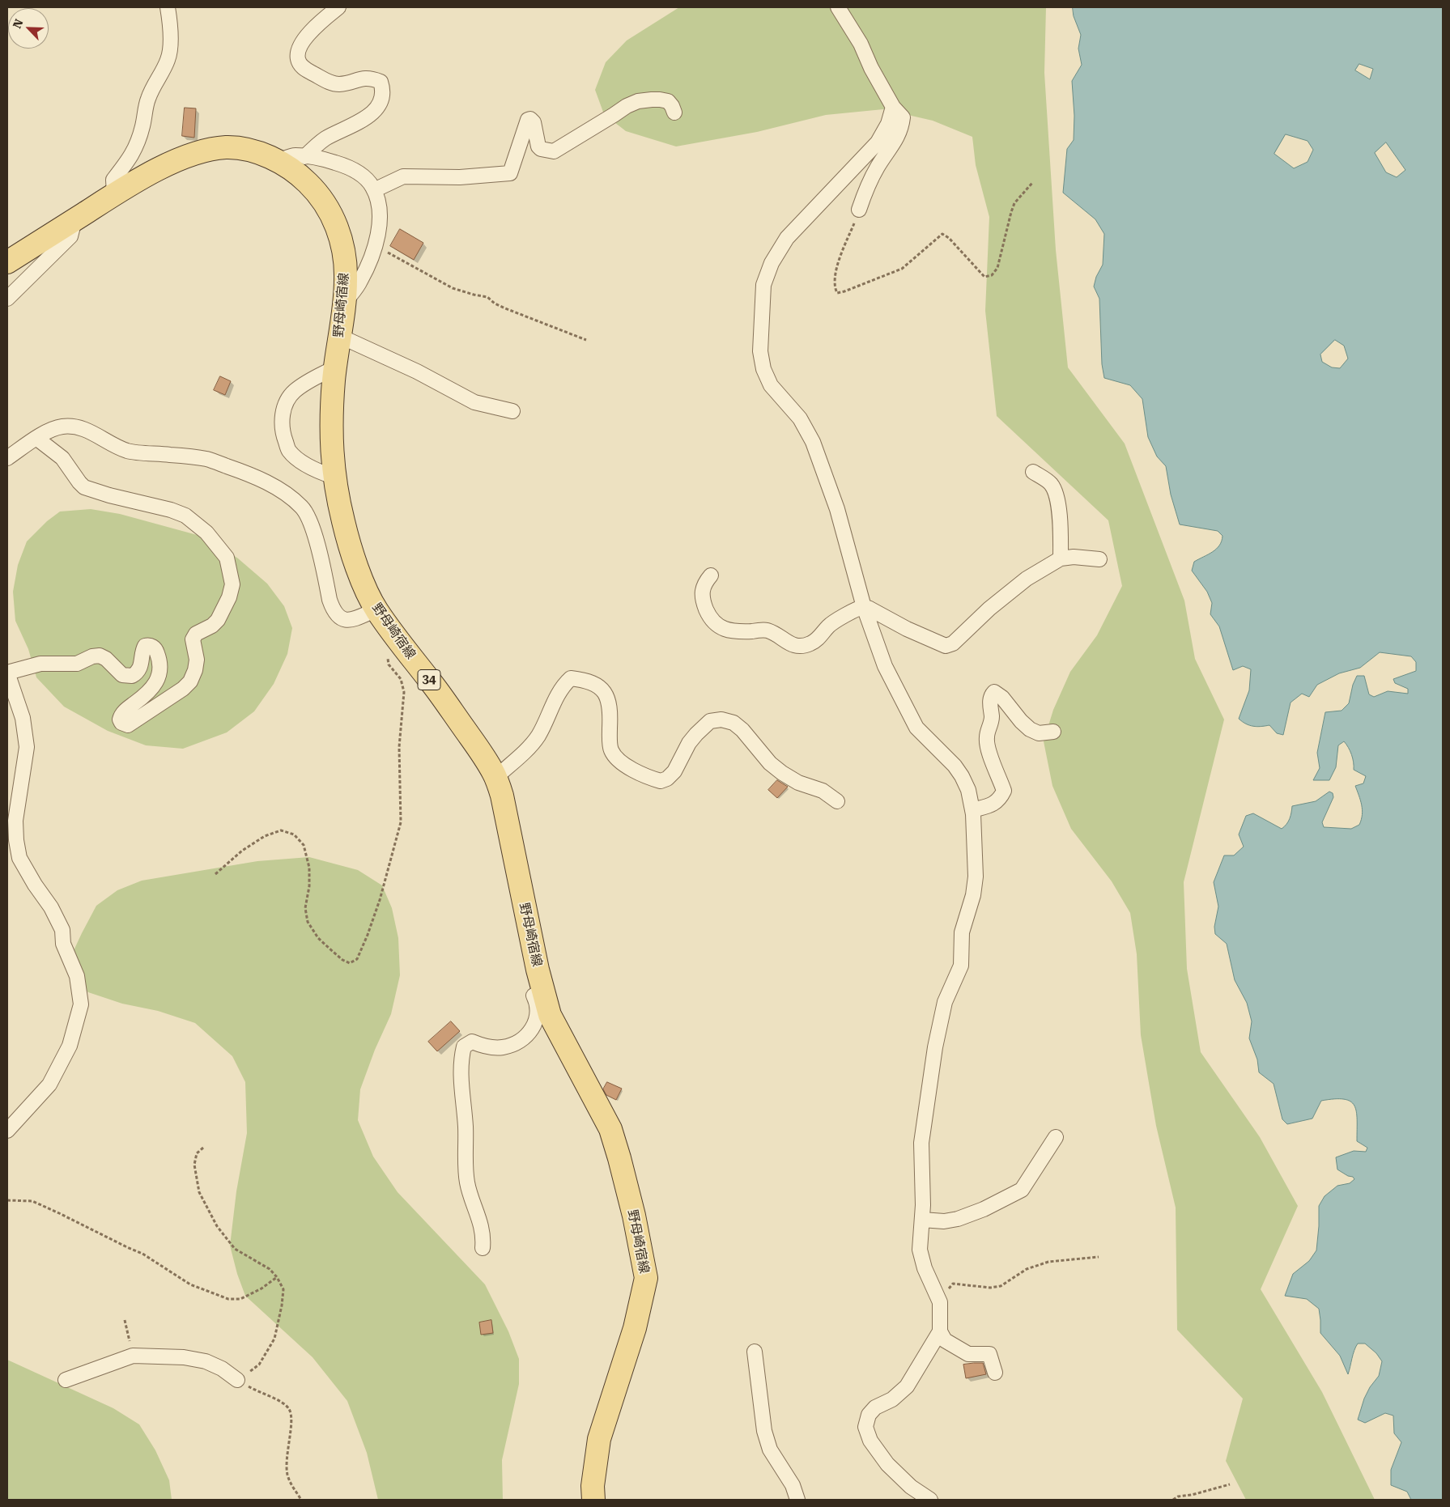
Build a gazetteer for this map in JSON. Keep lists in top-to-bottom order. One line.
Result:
{"streets":{"main road":["野母崎宿線","34"]},"north":"top left"}
